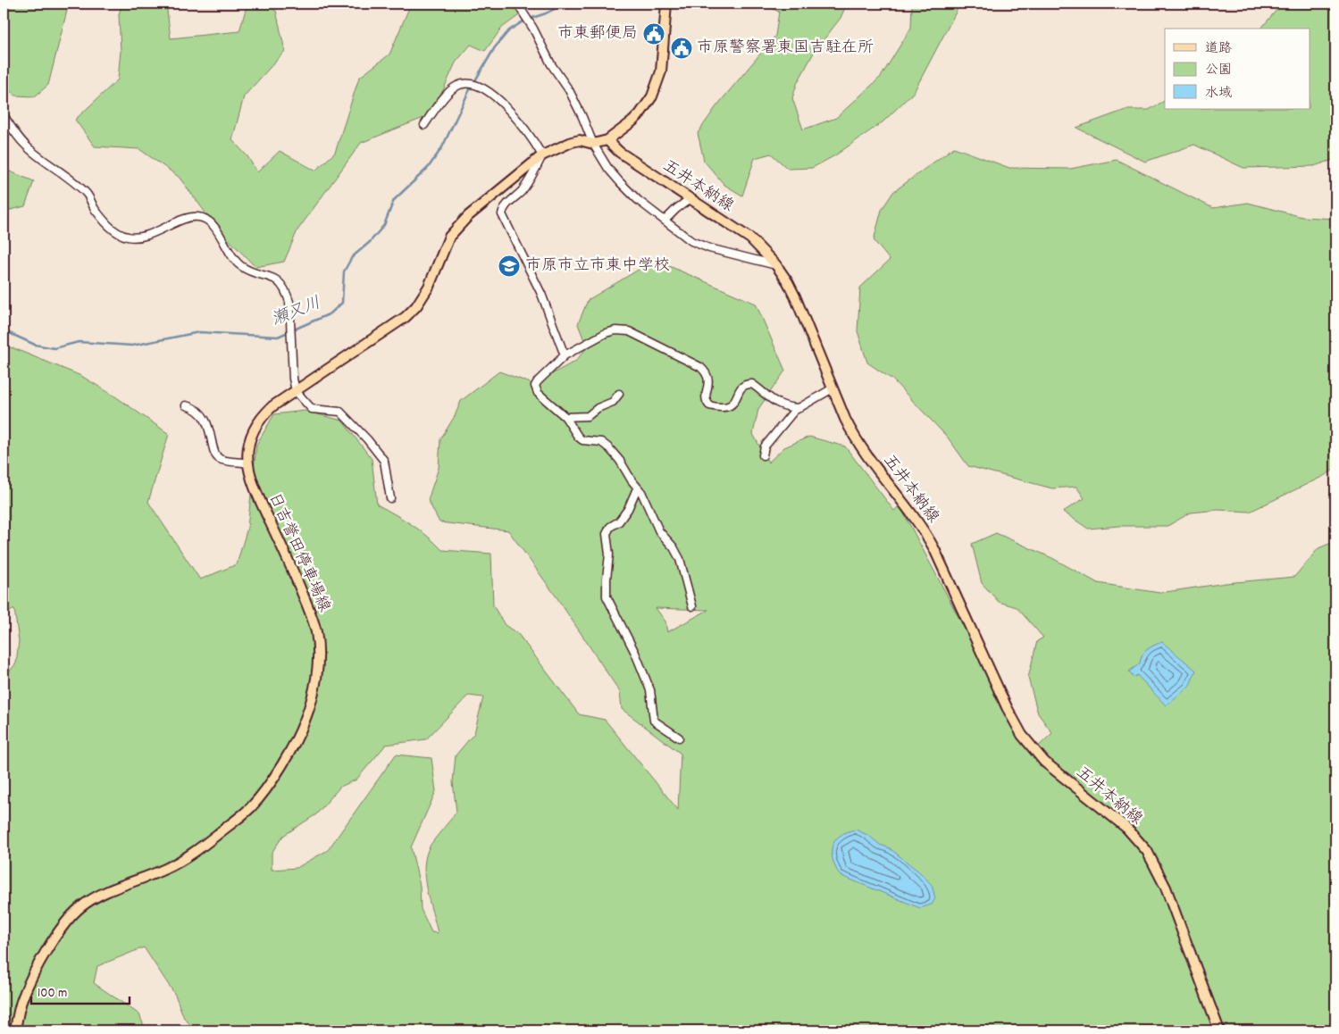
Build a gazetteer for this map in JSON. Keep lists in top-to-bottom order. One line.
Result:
{"streets":{"main road":["五井本納線","日吉誉田停車場線"]},"crossings":[["五井本納線","日吉誉田停車場線"]],"water":["瀬又川"],"places":{"public building":["市東郵便局","市原警察署東国吉駐在所"],"school or university":["市原市立市東中学校"]},"legend":["道路","公園","水域"],"scale_bar":"100 m"}
